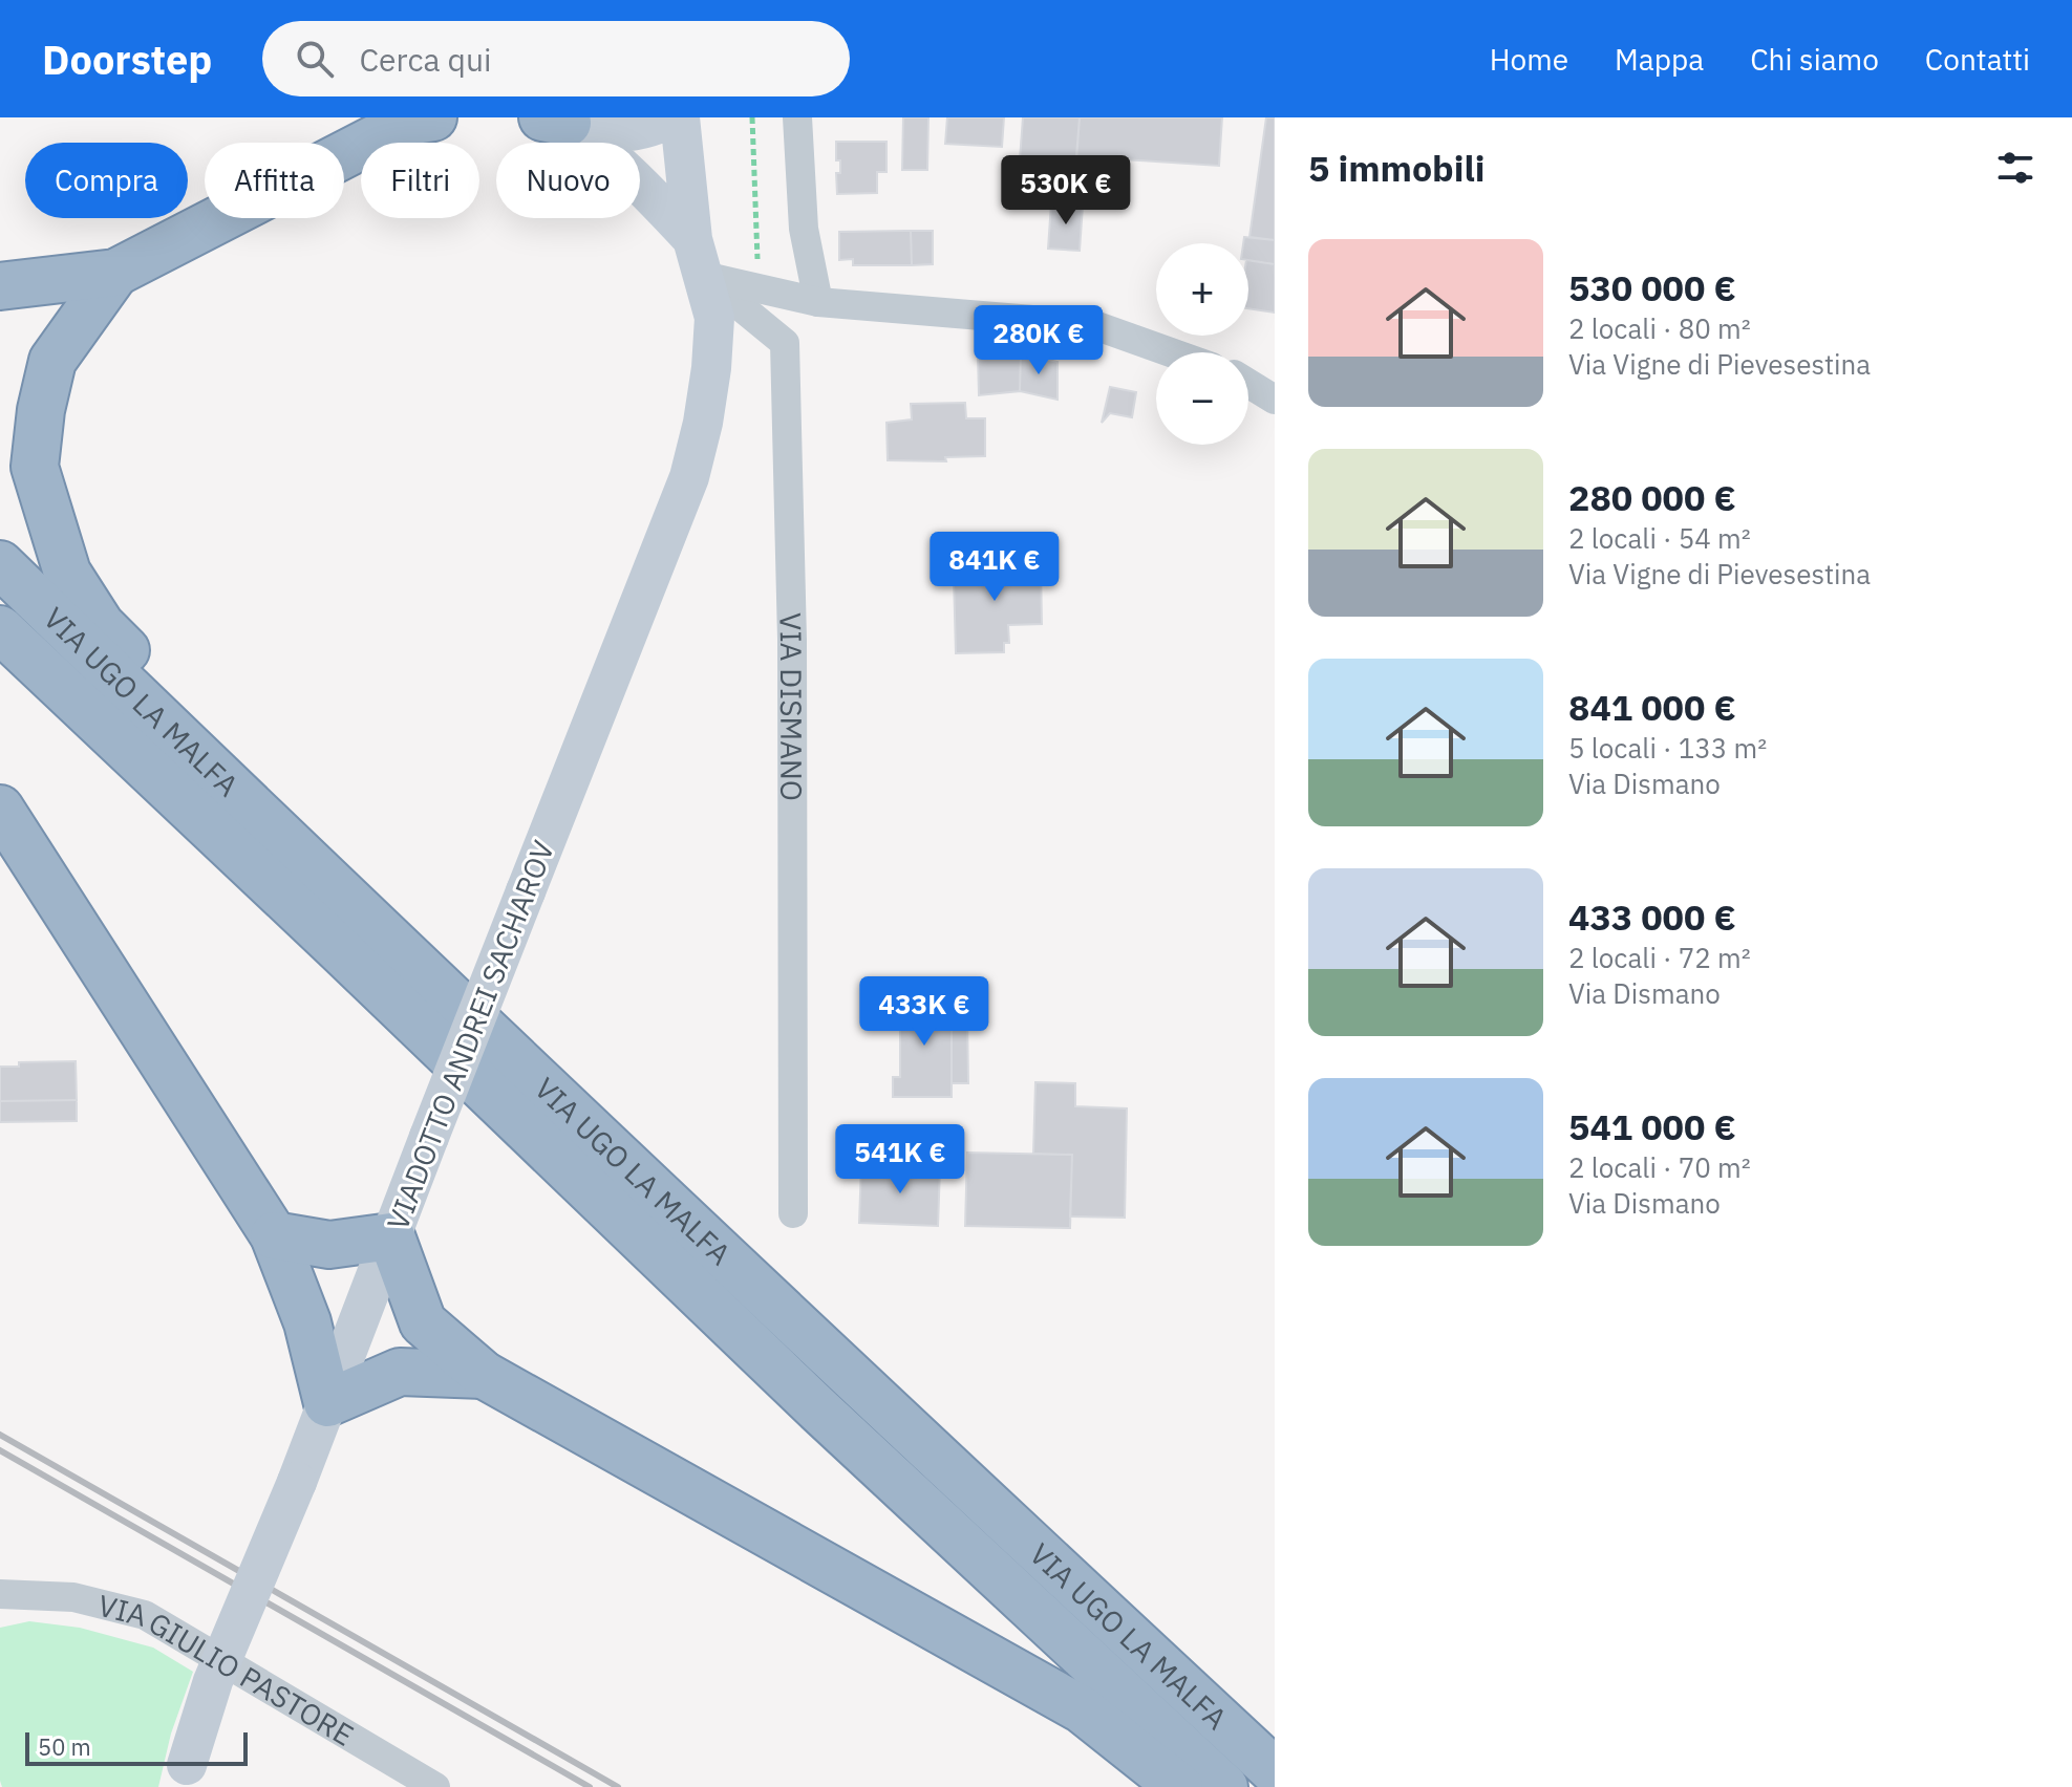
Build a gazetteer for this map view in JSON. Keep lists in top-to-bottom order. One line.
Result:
{"streets":{"highway":["VIA UGO LA MALFA"],"main road":["VIA DISMANO","VIADOTTO ANDREI SACHAROV"],"street":["VIA GIULIO PASTORE"]},"crossings":[["VIA DISMANO","VIADOTTO ANDREI SACHAROV"]],"scale_bar":"50 m","page":{"header":"Doorstep","search":"Cerca qui","nav":["Home","Mappa","Chi siamo","Contatti"],"heading":"5 immobili","chip":["Compra","Affitta","Filtri","Nuovo"],"price":["530K €","280K €","841K €","433K €","541K €"],"list":[{"name":"530 000 €","note":"2 locali · 80 m² · Via Vigne di Pievesestina"},{"name":"280 000 €","note":"2 locali · 54 m² · Via Vigne di Pievesestina"},{"name":"841 000 €","note":"5 locali · 133 m² · Via Dismano"},{"name":"433 000 €","note":"2 locali · 72 m² · Via Dismano"},{"name":"541 000 €","note":"2 locali · 70 m² · Via Dismano"}],"map_buttons":["+","−"],"scale":"50 m"}}
